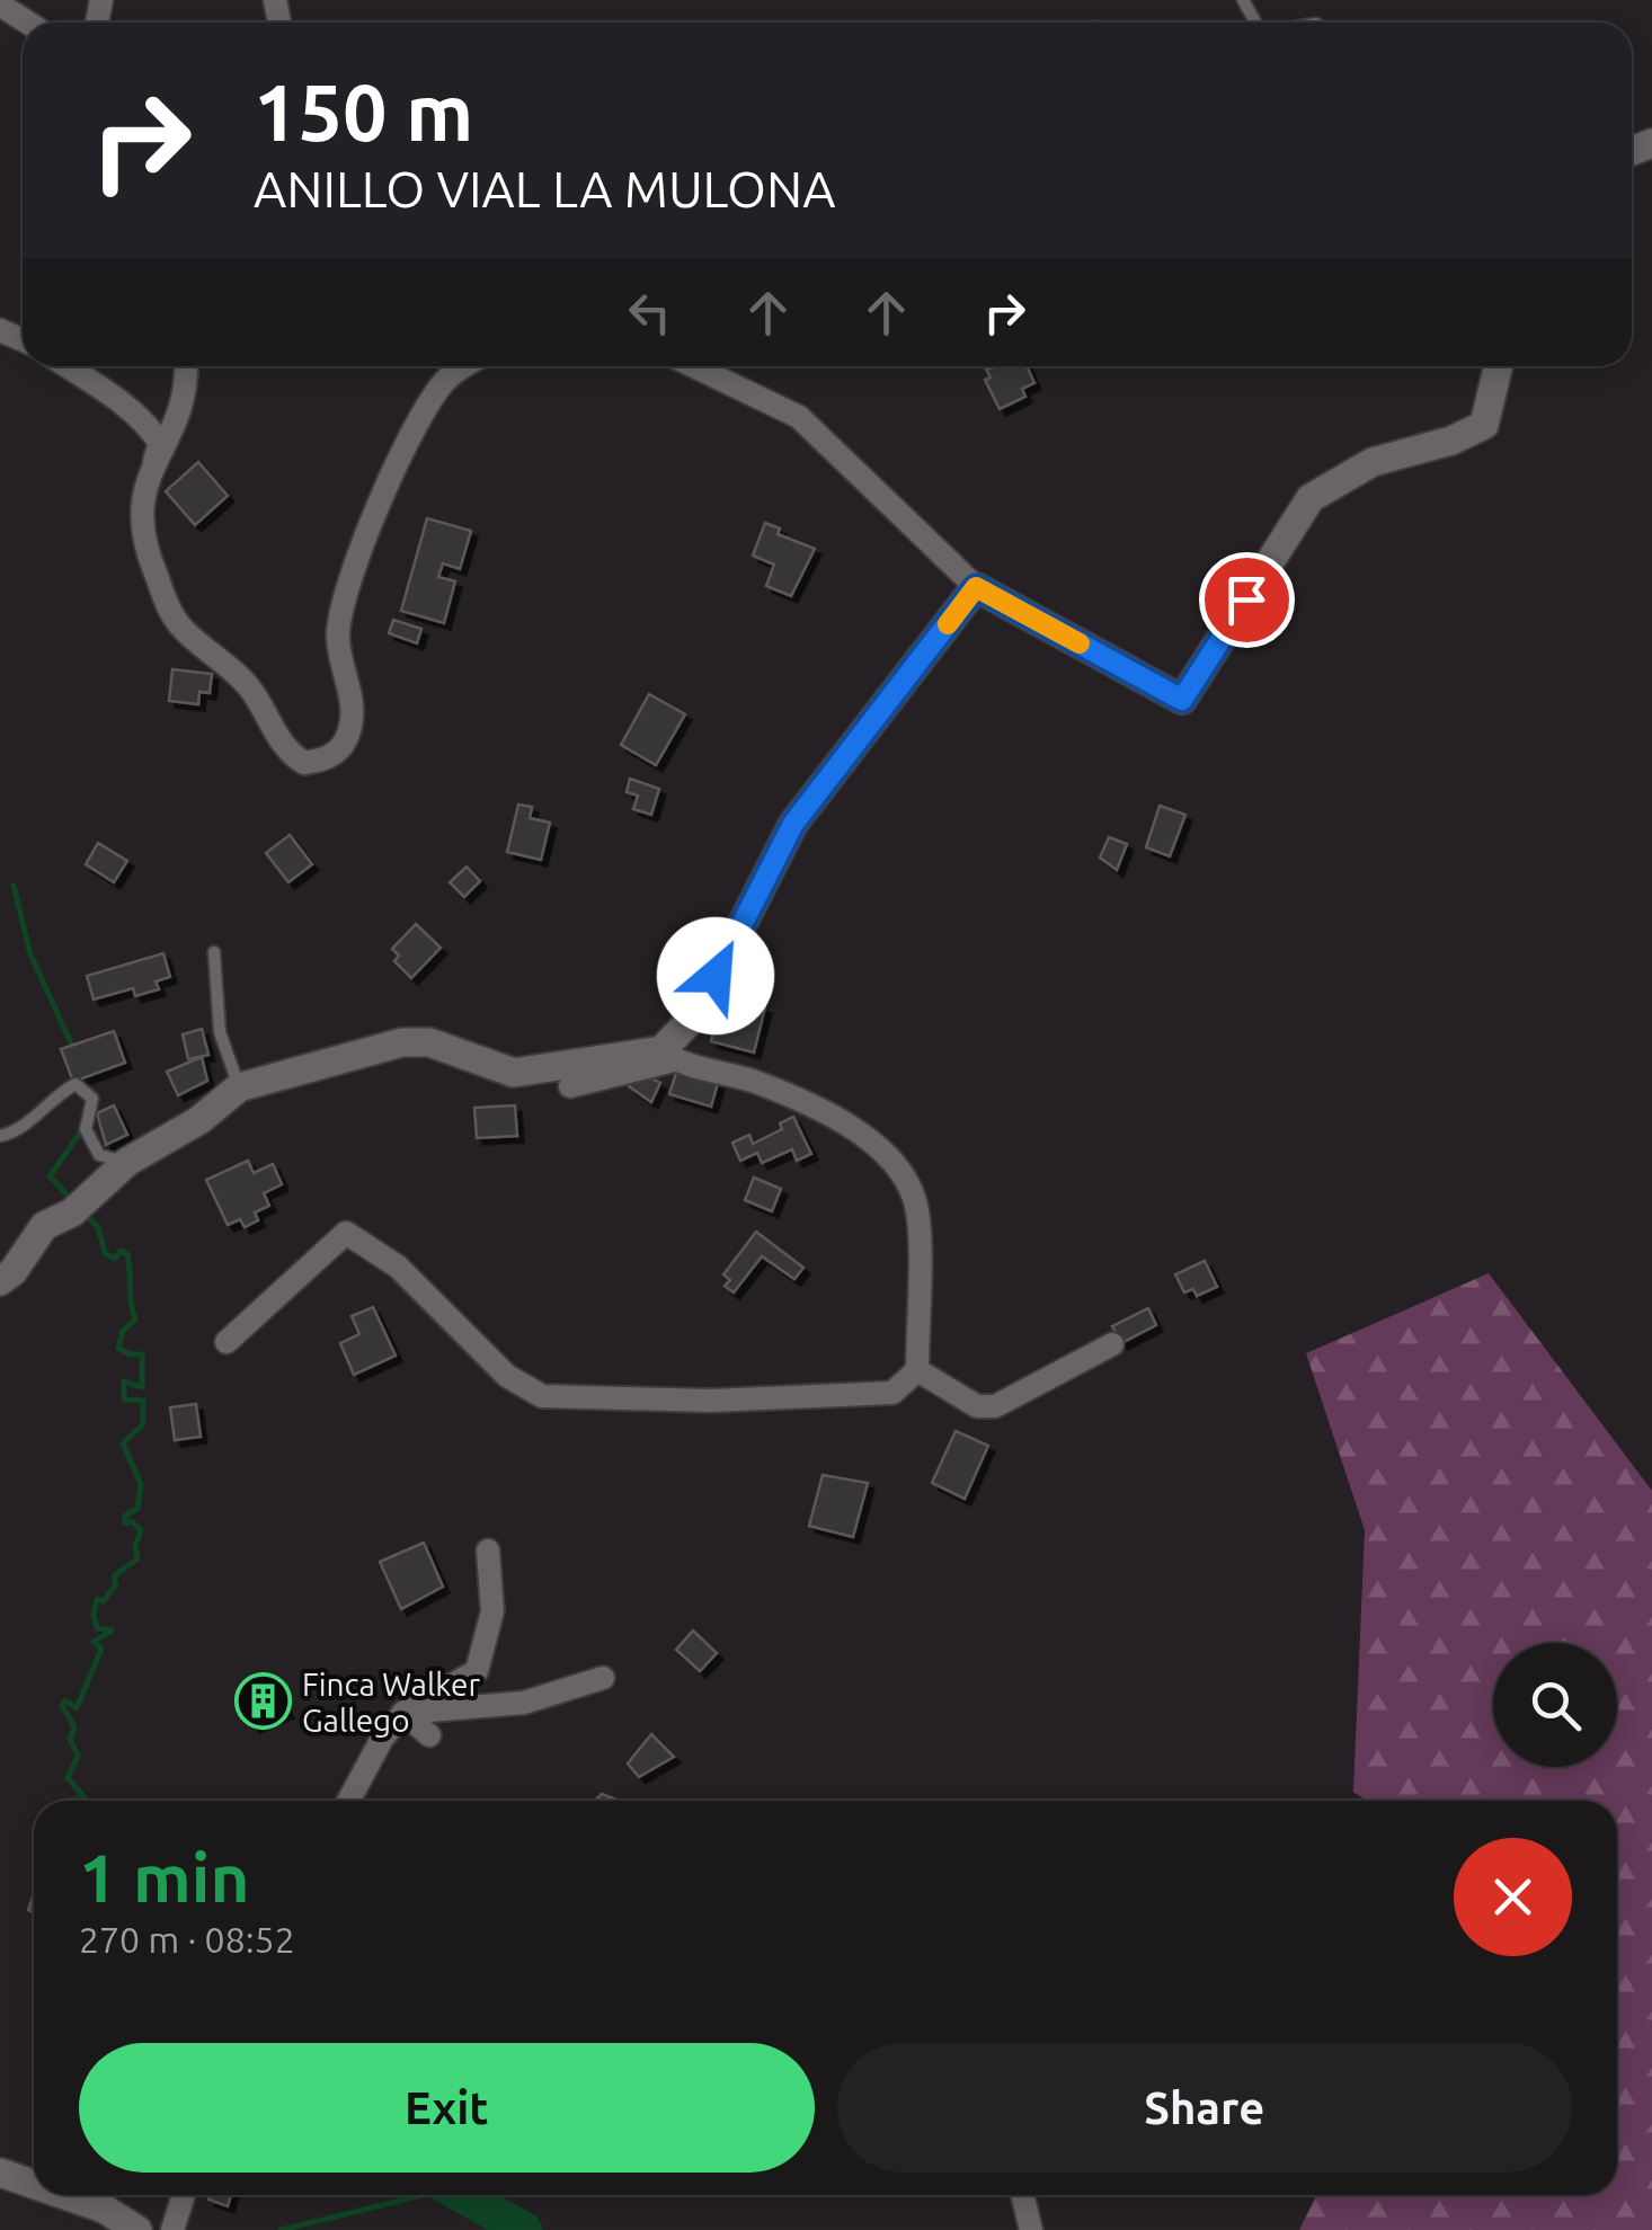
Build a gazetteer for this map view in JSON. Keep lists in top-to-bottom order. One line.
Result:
{"places":{"building":["Finca Walker Gallego"]},"page":{"turn":["150 m","ANILLO VIAL LA MULONA"],"heading":["1 min","270 m · 08:52"],"buttons":["Exit","Share"]}}
